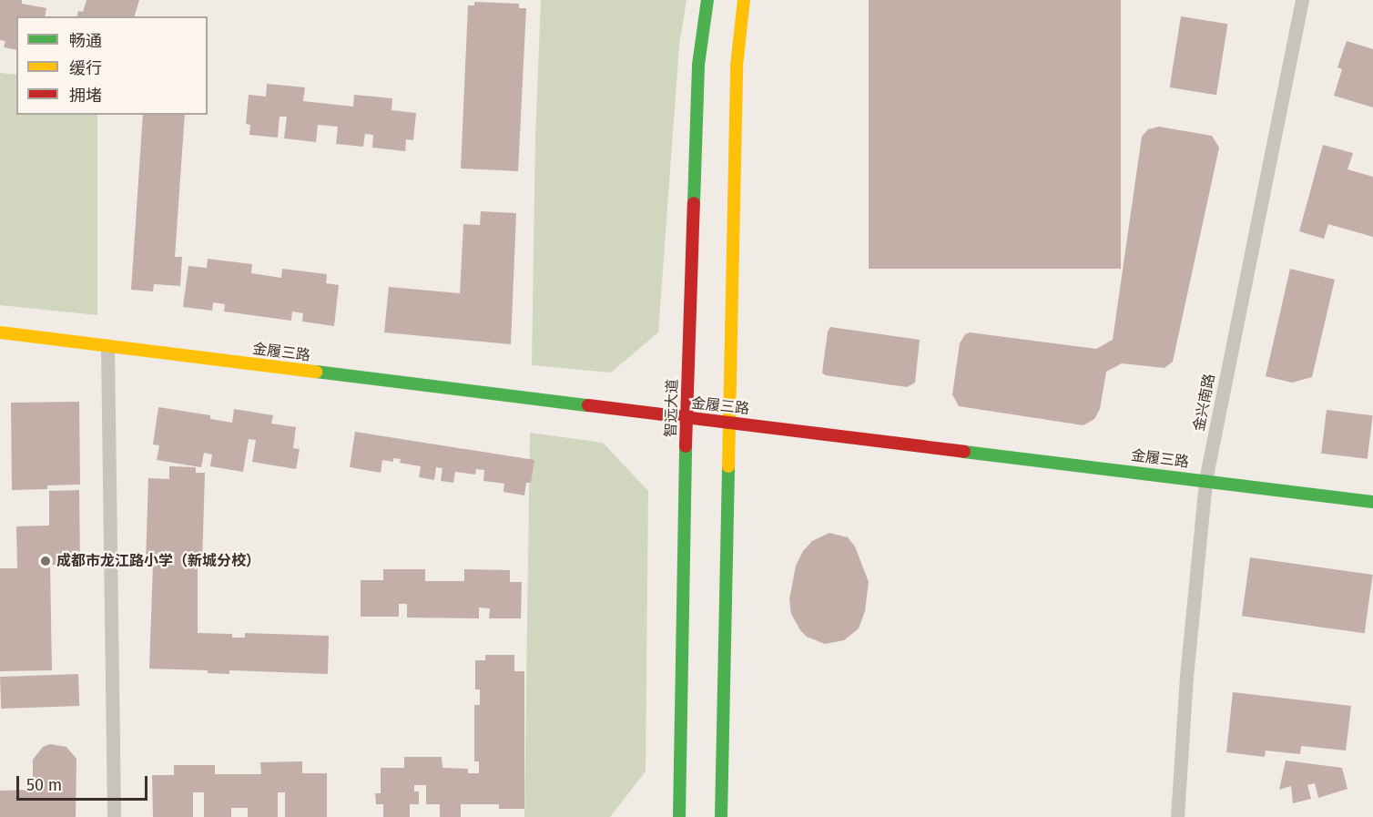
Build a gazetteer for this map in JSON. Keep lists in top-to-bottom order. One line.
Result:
{"streets":{"main road":["金履三路","智远大道"],"street":["金兴南路"]},"crossings":[["金履三路","金兴南路"],["金履三路","智远大道"]],"places":["成都市龙江路小学（新城分校）"],"legend":["畅通","缓行","拥堵"],"scale_bar":"50 m"}
